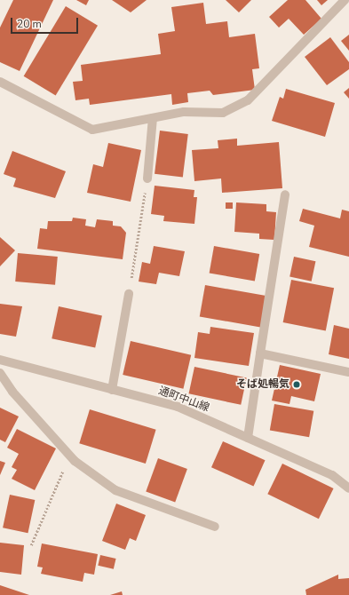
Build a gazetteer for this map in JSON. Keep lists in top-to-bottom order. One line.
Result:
{"streets":{"street":["通町中山線"]},"places":["そば処暢気"],"scale_bar":"20 m"}
